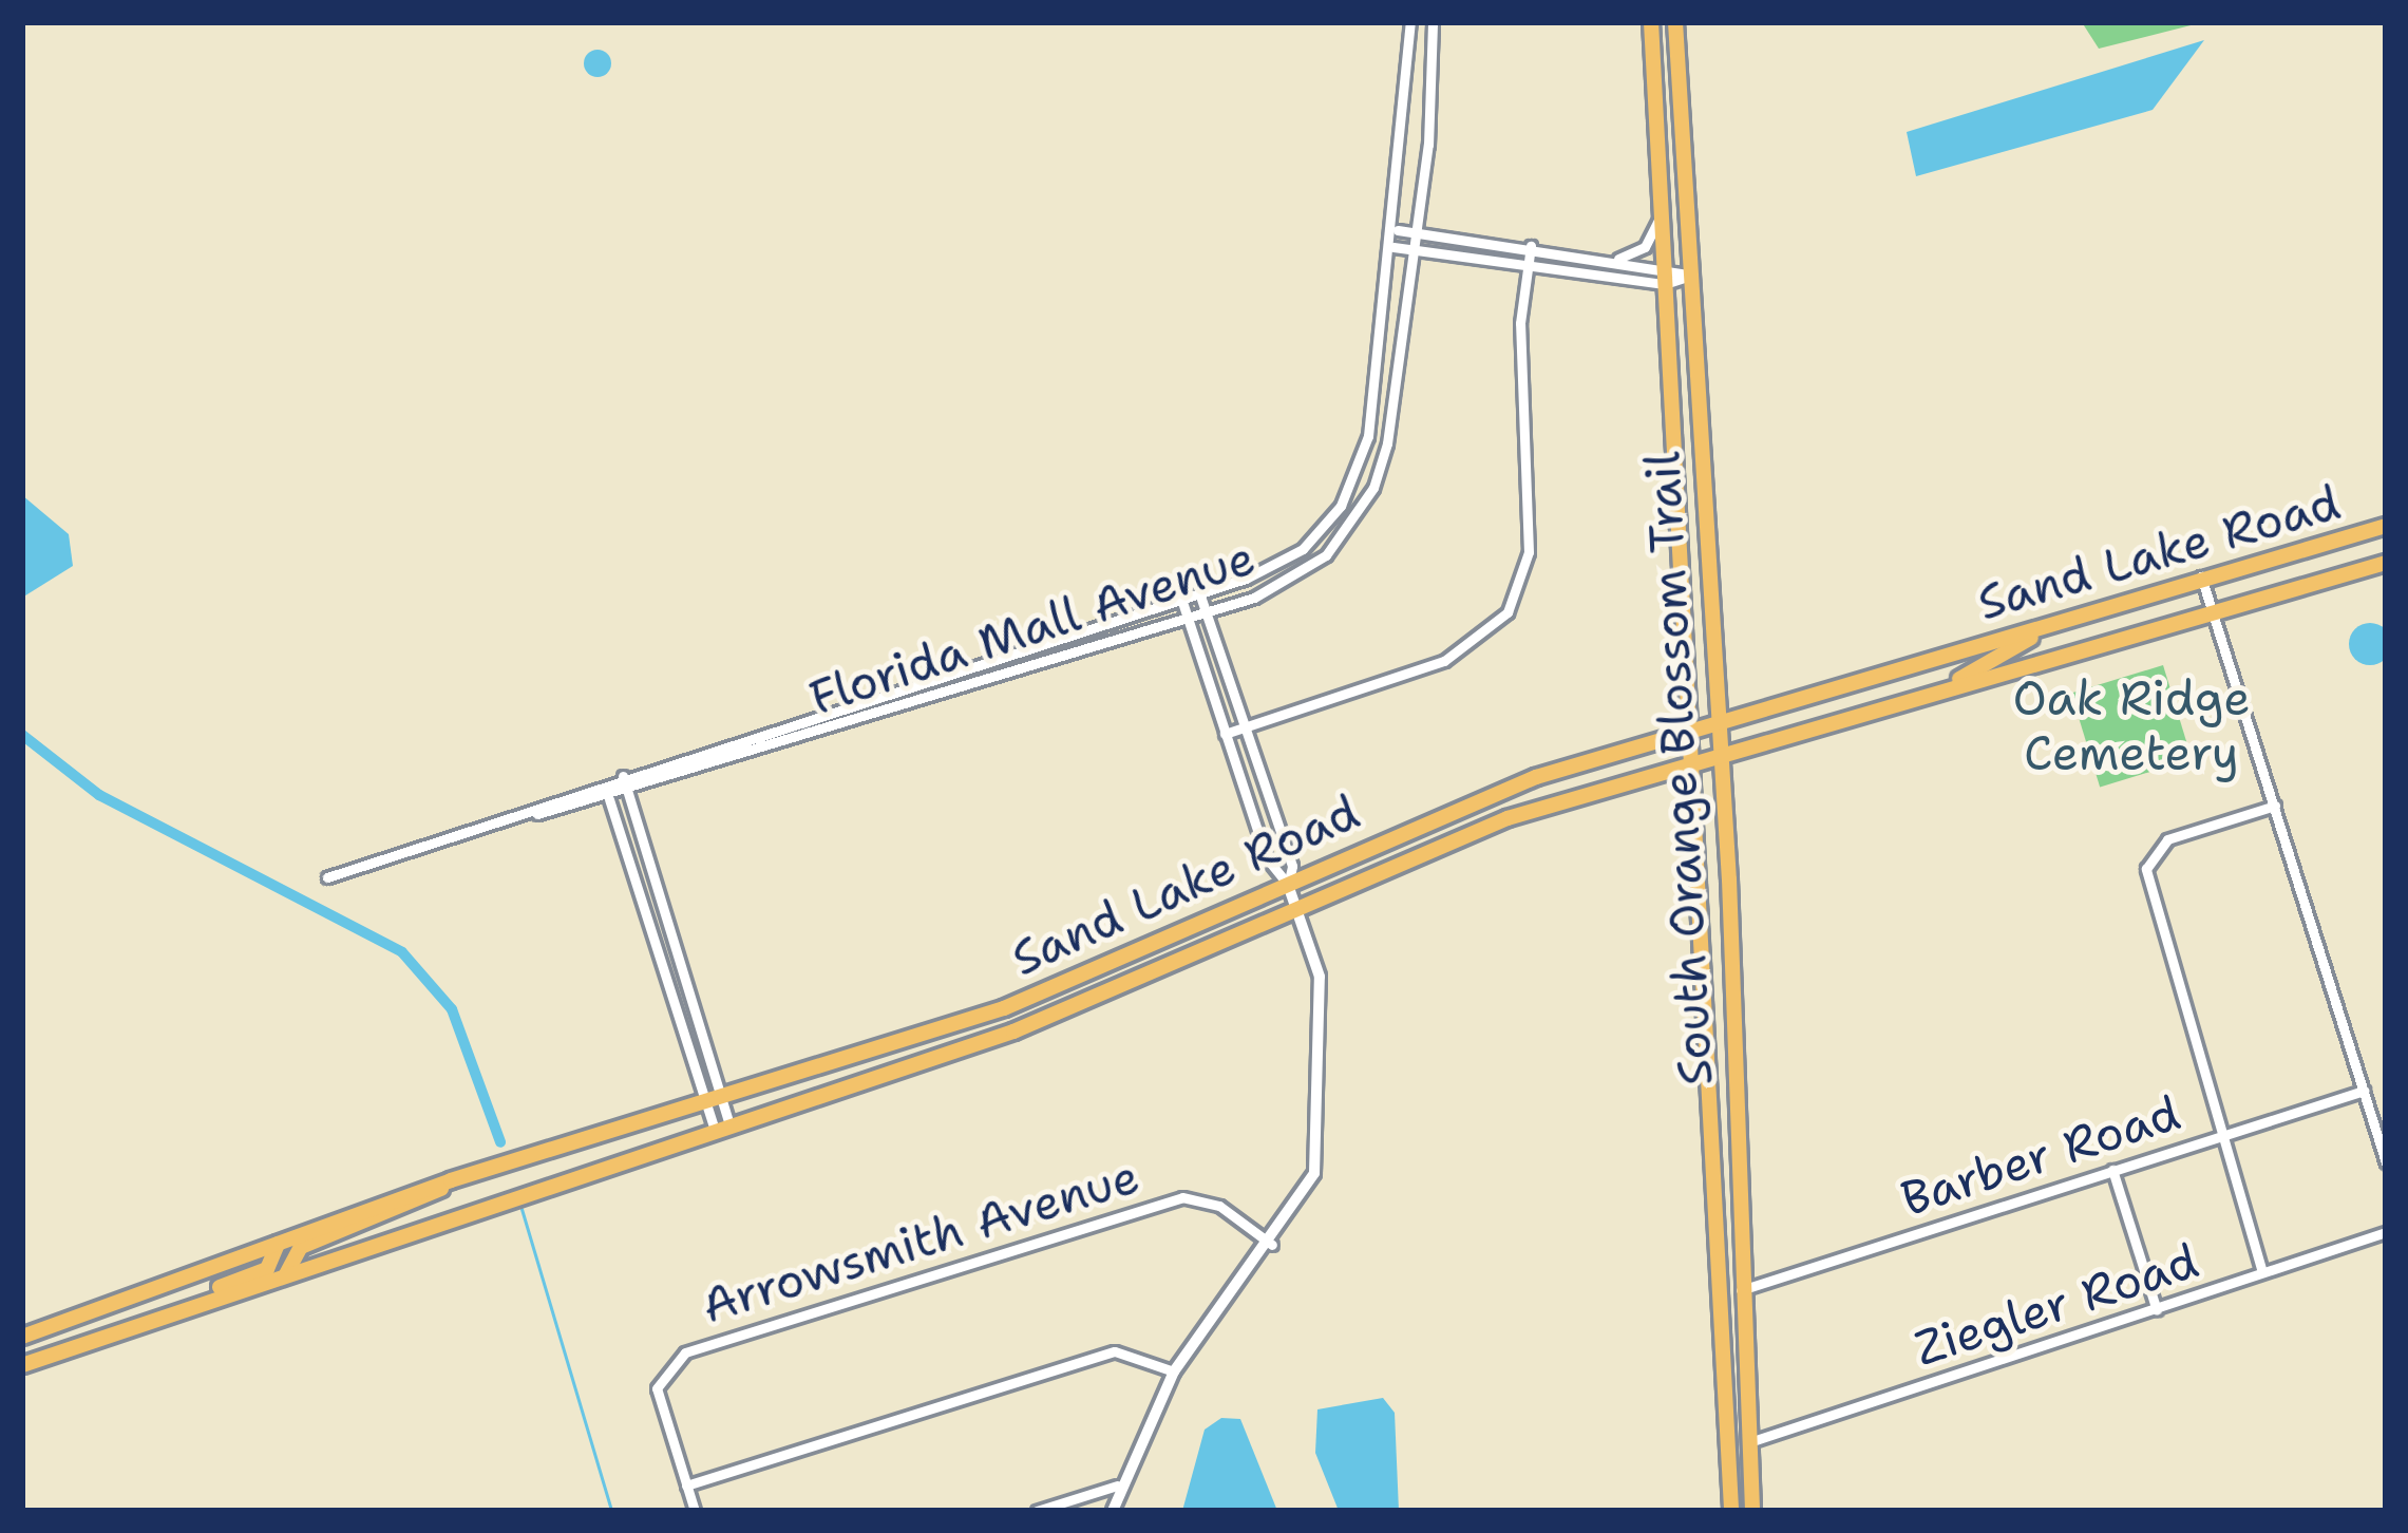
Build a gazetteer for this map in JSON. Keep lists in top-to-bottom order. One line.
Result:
{"streets":{"main road":["Sand Lake Road","South Orange Blossom Trail"],"street":["Florida Mall Avenue","Barber Road","Arrowsmith Avenue","Ziegler Road"]},"crossings":[["Sand Lake Road","South Orange Blossom Trail"],["South Orange Blossom Trail","Barber Road"],["South Orange Blossom Trail","Ziegler Road"]],"parks":["Oak Ridge Cemetery"]}
